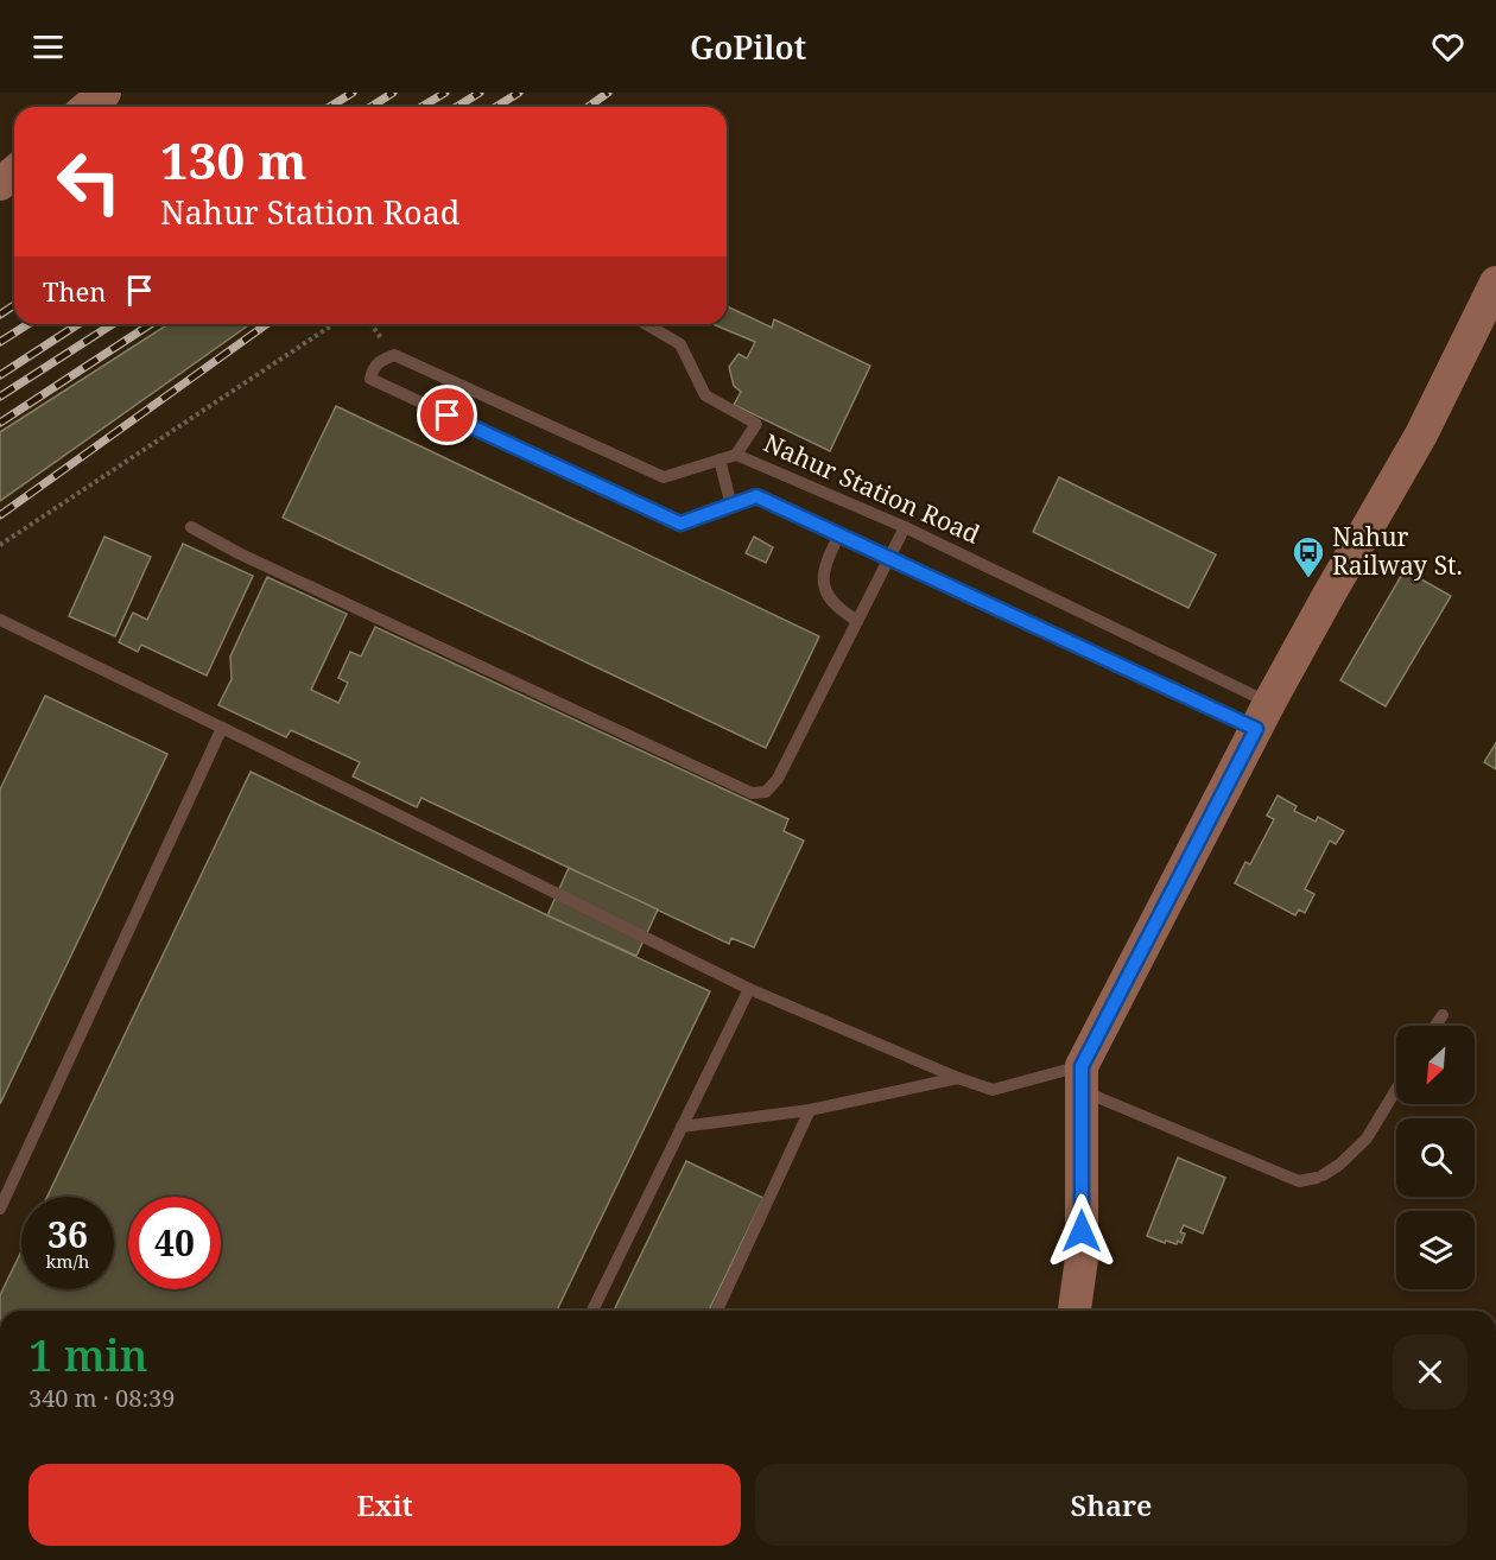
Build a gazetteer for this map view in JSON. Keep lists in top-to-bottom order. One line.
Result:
{"streets":{"lane":["Nahur Station Road"]},"places":{"bus stop":["Nahur Railway St."]},"north":"bottom left","page":{"header":"GoPilot","turn":["130 m","Nahur Station Road"],"then":"Then","speed":"36 km/h","limit":"40","heading":["1 min","340 m · 08:39"],"buttons":["Exit","Share"]}}
